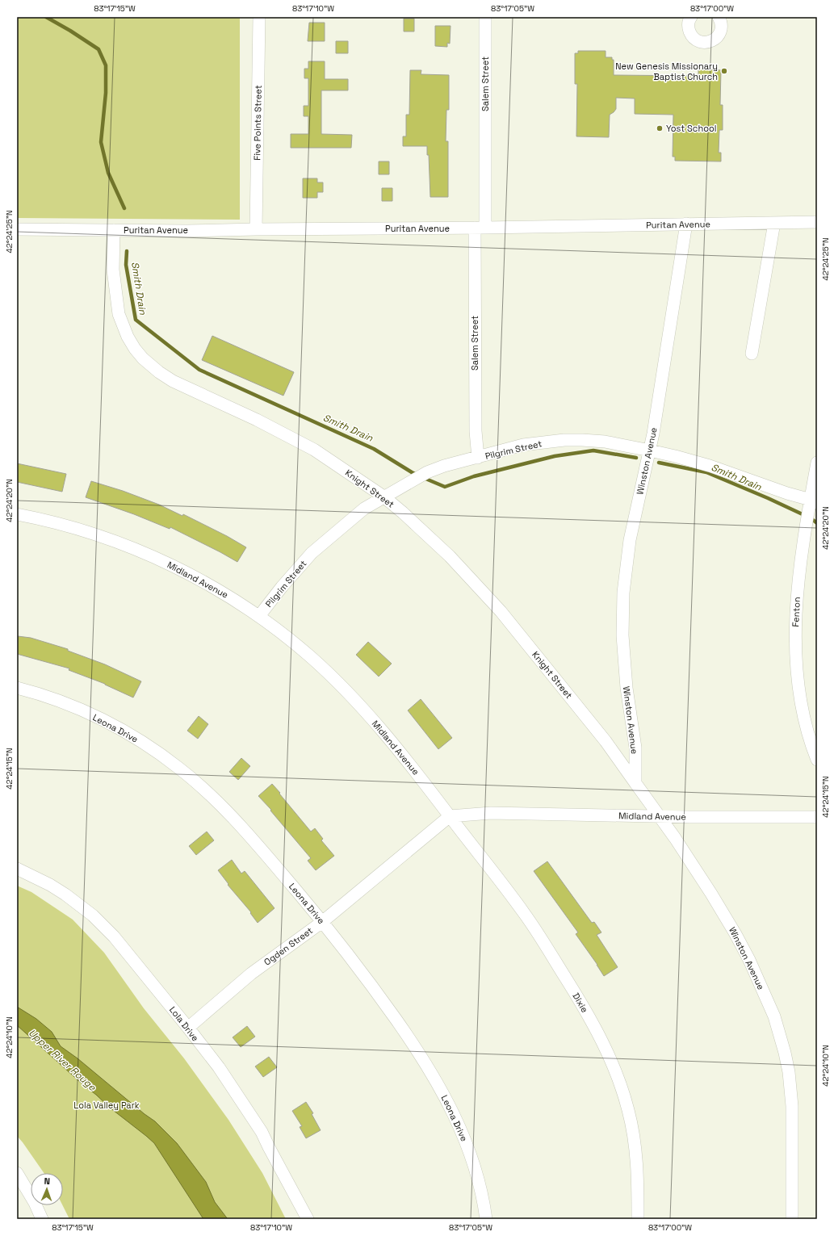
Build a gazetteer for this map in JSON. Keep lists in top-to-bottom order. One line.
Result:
{"streets":{"street":["Salem Street","Five Points Street","Puritan Avenue","Pilgrim Street","Winston Avenue","Knight Street","Midland Avenue","Fenton","Leona Drive","Ogden Street","Dixie","Lola Drive"]},"crossings":[["Salem Street","Puritan Avenue"],["Salem Street","Pilgrim Street"],["Five Points Street","Puritan Avenue"],["Puritan Avenue","Winston Avenue"],["Puritan Avenue","Knight Street"],["Pilgrim Street","Winston Avenue"],["Pilgrim Street","Knight Street"],["Pilgrim Street","Midland Avenue"],["Pilgrim Street","Fenton"],["Winston Avenue","Knight Street"],["Winston Avenue","Midland Avenue"],["Midland Avenue","Ogden Street"],["Midland Avenue","Dixie"],["Leona Drive","Ogden Street"],["Ogden Street","Dixie"],["Ogden Street","Lola Drive"]],"water":["Smith Drain","Upper River Rouge"],"parks":["Lola Valley Park"],"places":["New Genesis Missionary Baptist Church","Yost School"],"north":"top","coordinates":["83°17'15\"W","83°17'10\"W","83°17'05\"W","83°17'00\"W","42°24'25\"N","42°24'20\"N","42°24'15\"N","42°24'10\"N"]}
